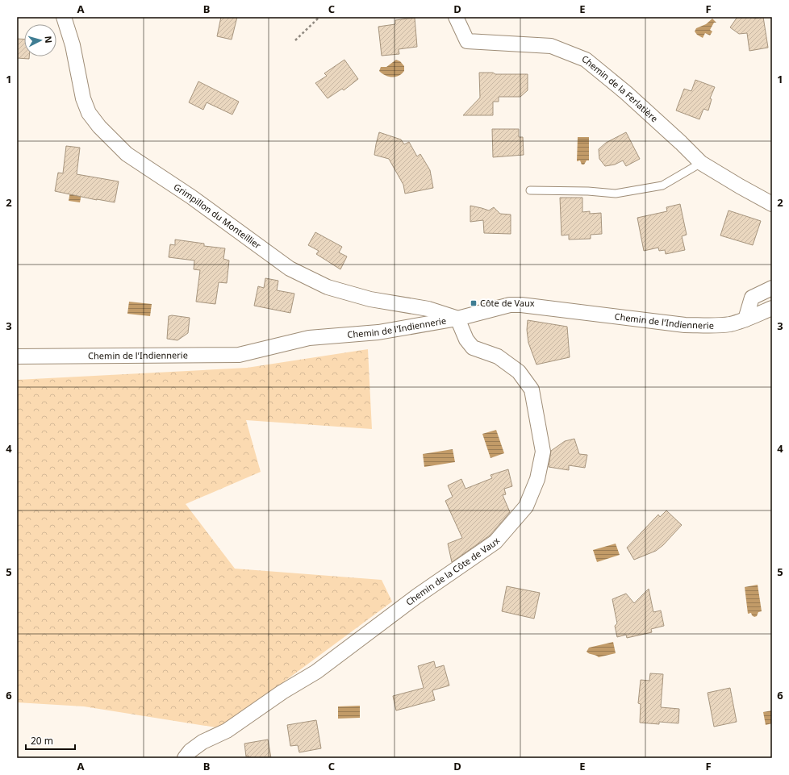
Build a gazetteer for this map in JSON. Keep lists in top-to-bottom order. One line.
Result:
{"streets":{"street":["Chemin de la Ferlatière","Grimpillon du Monteillier","Chemin de l'Indiennerie","Chemin de la Côte de Vaux"]},"crossings":[["Grimpillon du Monteillier","Chemin de l'Indiennerie"],["Grimpillon du Monteillier","Chemin de la Côte de Vaux"],["Chemin de l'Indiennerie","Chemin de la Côte de Vaux"]],"places":{"transit":["Côte de Vaux"]},"scale_bar":"20 m","north":"right","grid":{"columns":["A","B","C","D","E","F"],"rows":["1","2","3","4","5","6"]}}
